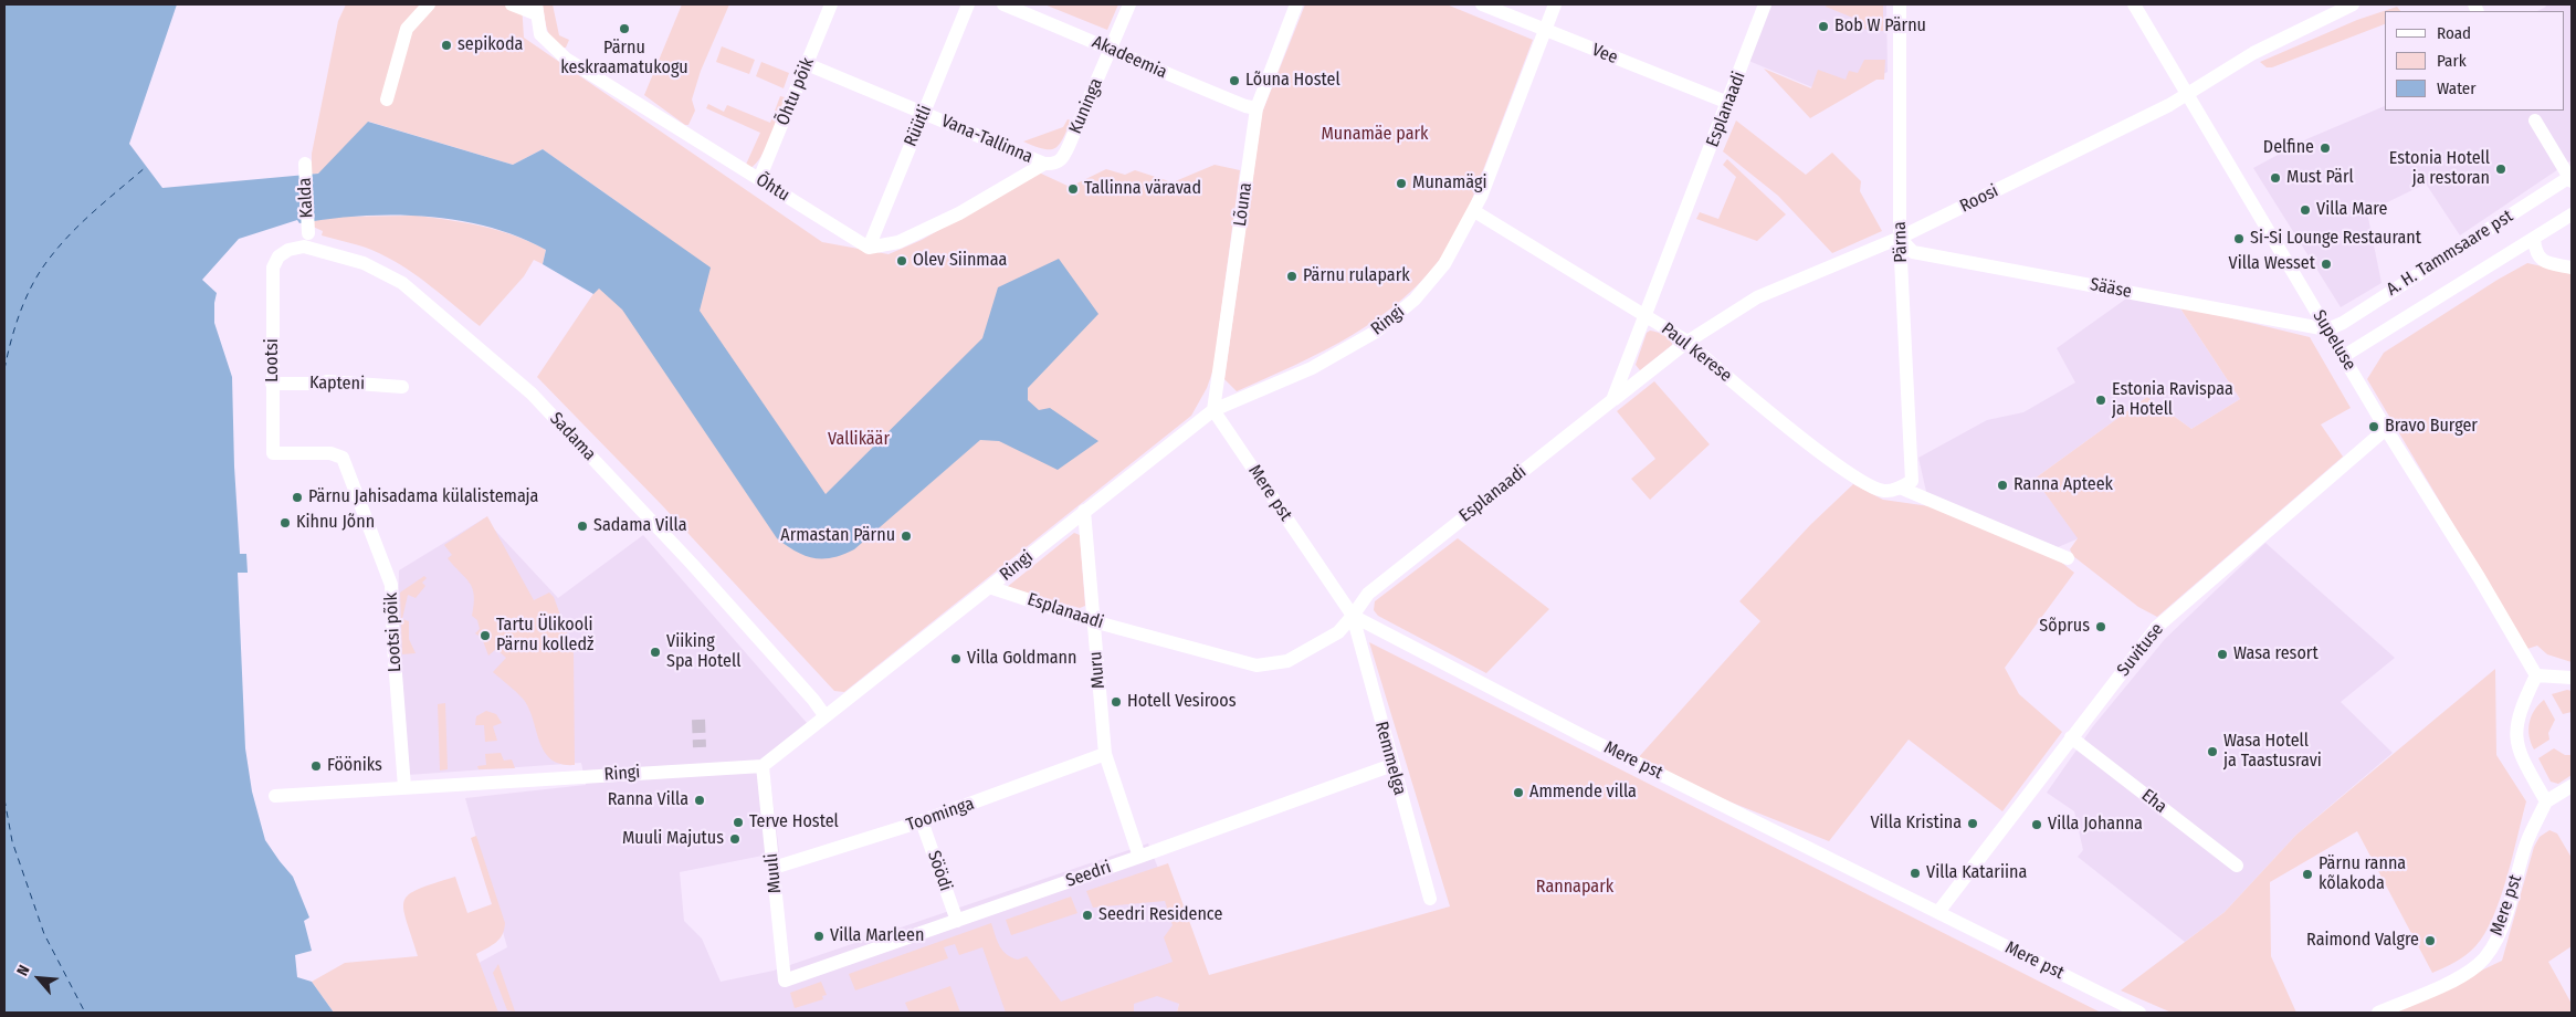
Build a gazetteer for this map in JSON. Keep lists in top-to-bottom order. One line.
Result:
{"streets":{"street":["Vee","Akadeemia","Õhtu põik","Kuninga","Esplanaadi","Rüütli","Vana-Tallinna","Õhtu","Kalda","Roosi","Lõuna","Pärna","A. H. Tammsaare pst","Sääse","Ringi","Supeluse","Paul Kerese","Lootsi","Kapteni","Sadama","Mere pst","Lootsi põik","Suvituse","Muru","Remmelga","Eha","Toominga","Söödi","Muuli","Seedri"]},"crossings":[["Vee","Esplanaadi"],["Vee","Ringi"],["Akadeemia","Kuninga"],["Akadeemia","Lõuna"],["Õhtu põik","Vana-Tallinna"],["Õhtu põik","Õhtu"],["Kuninga","Vana-Tallinna"],["Esplanaadi","Roosi"],["Esplanaadi","Ringi"],["Esplanaadi","Paul Kerese"],["Esplanaadi","Mere pst"],["Esplanaadi","Muru"],["Esplanaadi","Remmelga"],["Rüütli","Vana-Tallinna"],["Rüütli","Õhtu"],["Roosi","Pärna"],["Roosi","Sääse"],["Roosi","Supeluse"],["Roosi","Paul Kerese"],["Lõuna","Ringi"],["Lõuna","Mere pst"],["Pärna","Sääse"],["Pärna","Paul Kerese"],["A. H. Tammsaare pst","Sääse"],["A. H. Tammsaare pst","Supeluse"],["Sääse","Supeluse"],["Ringi","Paul Kerese"],["Ringi","Sadama"],["Ringi","Mere pst"],["Ringi","Lootsi põik"],["Ringi","Muru"],["Ringi","Muuli"],["Supeluse","Suvituse"],["Lootsi","Kapteni"],["Lootsi","Sadama"],["Lootsi","Lootsi põik"],["Mere pst","Suvituse"],["Mere pst","Remmelga"],["Suvituse","Eha"],["Muru","Toominga"],["Muru","Seedri"],["Remmelga","Seedri"],["Toominga","Söödi"],["Toominga","Muuli"],["Söödi","Seedri"],["Muuli","Seedri"]],"parks":["Munamäe park","Vallikäär","Rannapark"],"places":["Bob W Pärnu","Pärnu keskraamatukogu","sepikoda","Lõuna Hostel","Delfine","Estonia Hotell ja restoran","Must Pärl","Munamägi","Tallinna väravad","Villa Mare","Si-Si Lounge Restaurant","Olev Siinmaa","Villa Wesset","Pärnu rulapark","Estonia Ravispaa ja Hotell","Bravo Burger","Ranna Apteek","Pärnu Jahisadama külalistemaja","Kihnu Jõnn","Sadama Villa","Armastan Pärnu","Sõprus","Tartu Ülikooli Pärnu kolledž","Viiking Spa Hotell","Wasa resort","Villa Goldmann","Hotell Vesiroos","Wasa Hotell ja Taastusravi","Fööniks","Ammende villa","Ranna Villa","Terve Hostel","Villa Kristina","Villa Johanna","Muuli Majutus","Villa Katariina","Pärnu ranna kõlakoda","Seedri Residence","Villa Marleen","Raimond Valgre"],"legend":["Road","Park","Water"],"north":"top left"}
